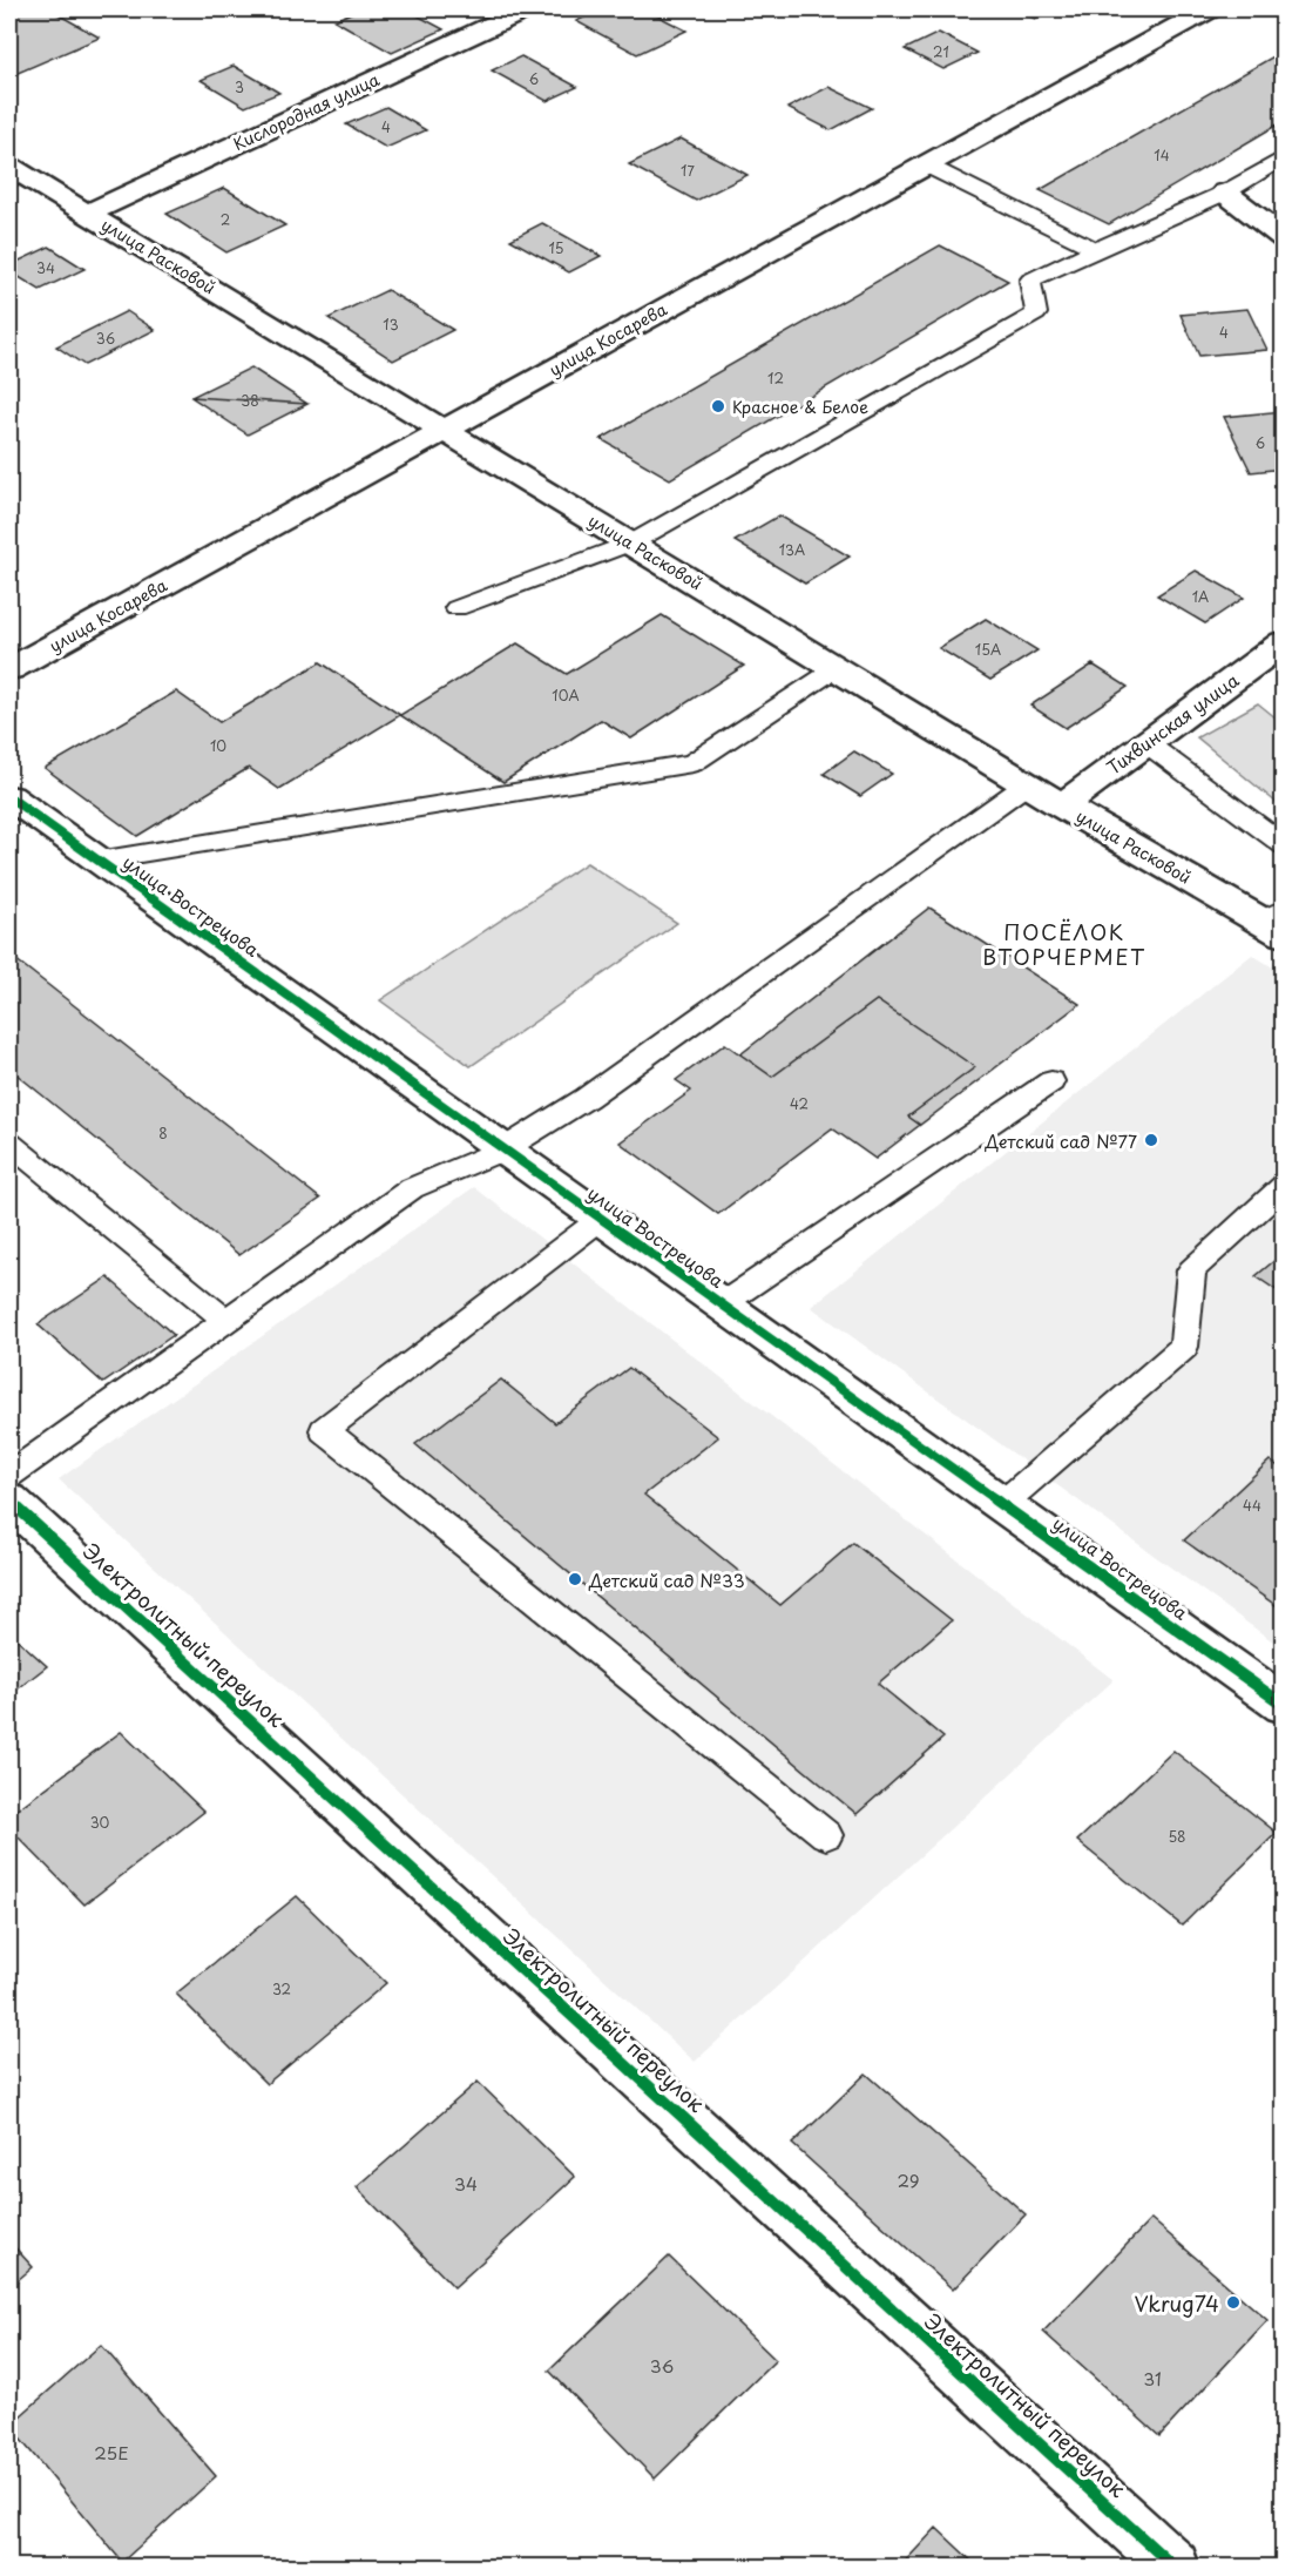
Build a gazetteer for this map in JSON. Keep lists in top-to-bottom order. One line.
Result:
{"streets":{"street":["Кислородная улица","улица Расковой","улица Косарева","Тихвинская улица","улица Вострецова","Электролитный переулок"]},"crossings":[["Кислородная улица","улица Расковой"],["улица Расковой","улица Косарева"],["улица Расковой","Тихвинская улица"]],"districts":["ПОСЁЛОК ВТОРЧЕРМЕТ"],"places":["Красное & Белое","Детский сад №77","Детский сад №33","Vkrug74"],"house_numbers":["21","6","3","4","14","17","2","15","34","13","4","36","12","38","6","13А","1А","15А","10А","10","42","8","44","30","58","32","29","34","36","31","25Е"]}
